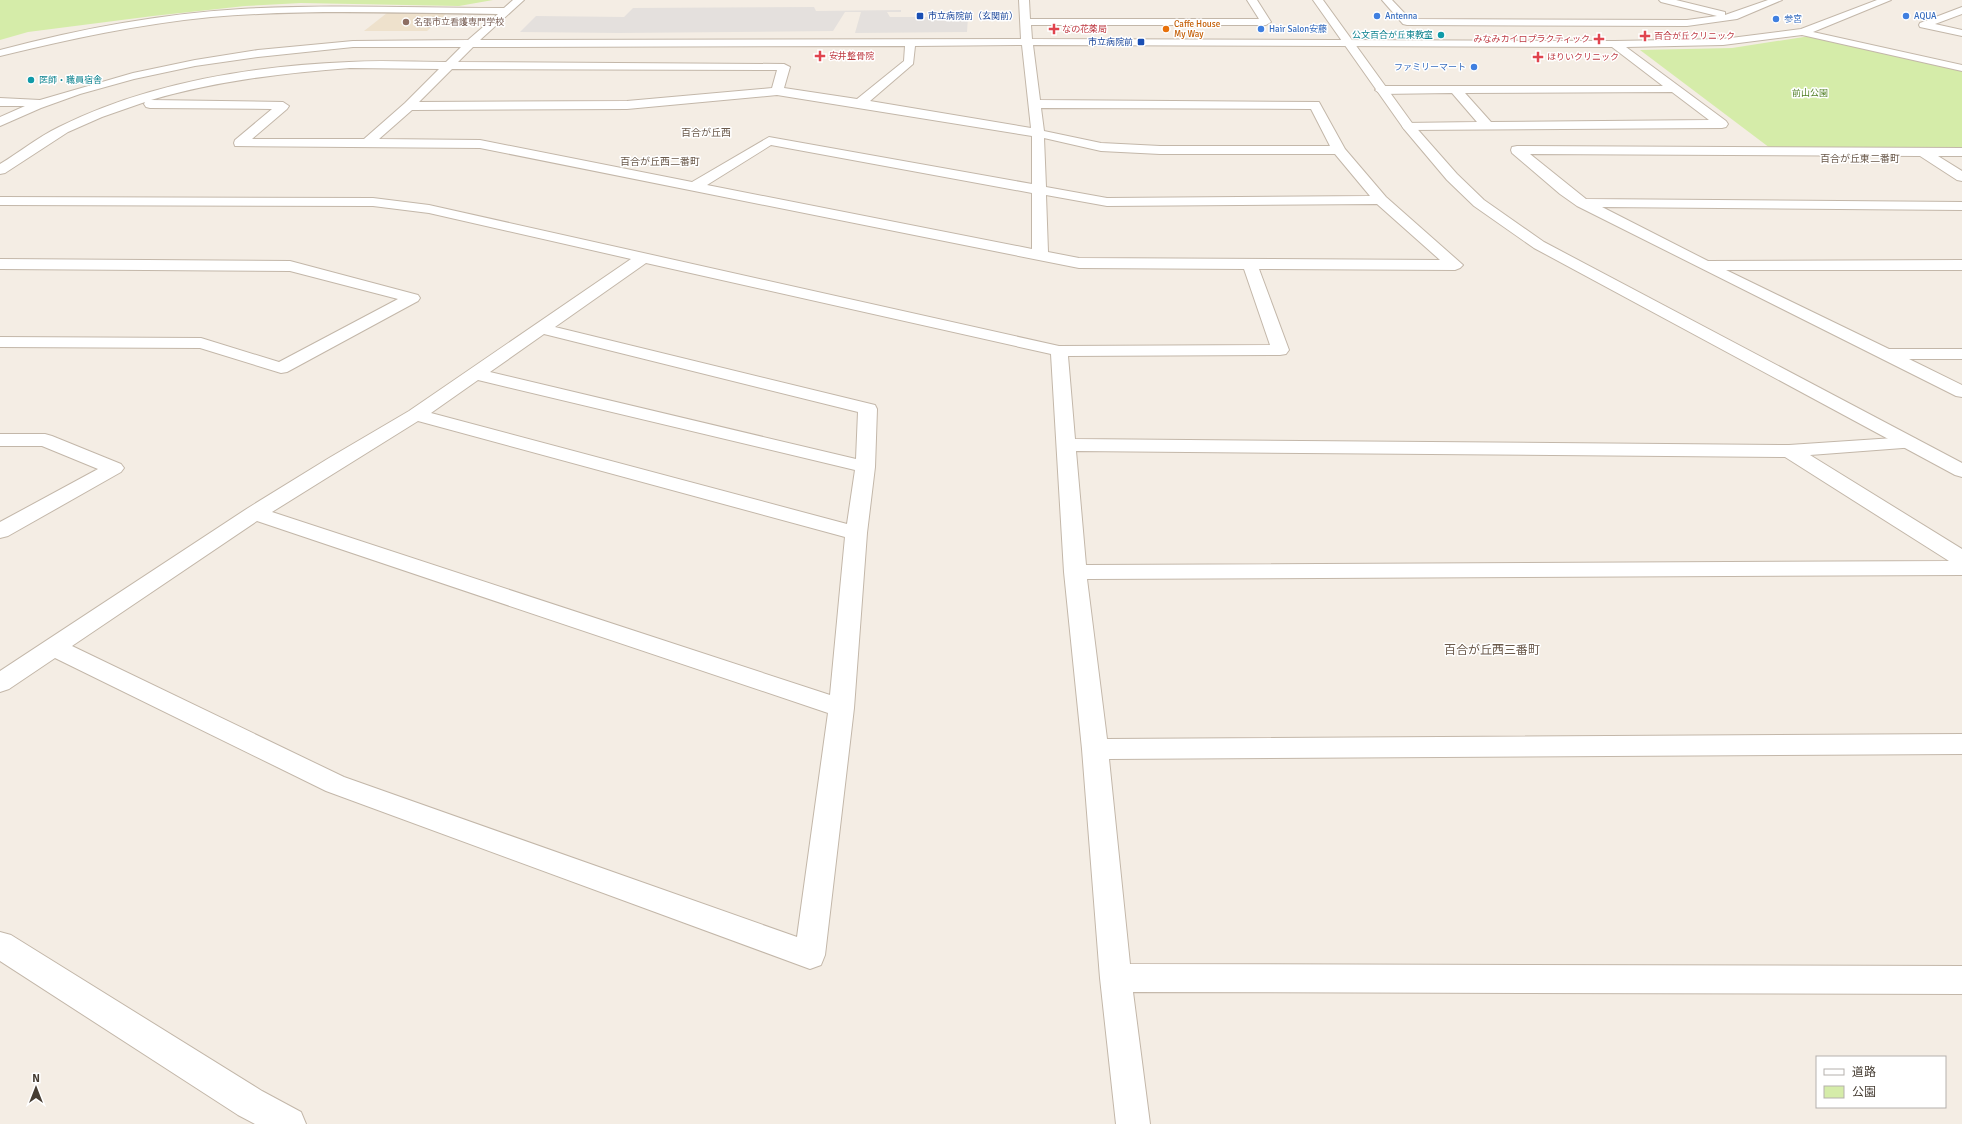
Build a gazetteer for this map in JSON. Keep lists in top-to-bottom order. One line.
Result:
{"districts":["百合が丘西","百合が丘東二番町","百合が丘西二番町","百合が丘西三番町"],"parks":["前山公園"],"places":{"transit":["市立病院前（玄関前）","市立病院前"],"other":["Antenna","AQUA","参宮","名張市立看護専門学校","Caffe House My Way","Hair Salon安藤","公文百合が丘東教室","ファミリーマート","医師・職員宿舎"],"health":["なの花薬局","百合が丘クリニック","みなみカイロプラクティック","安井整骨院","ほりいクリニック"]},"legend":["道路","公園"],"north":"top"}
